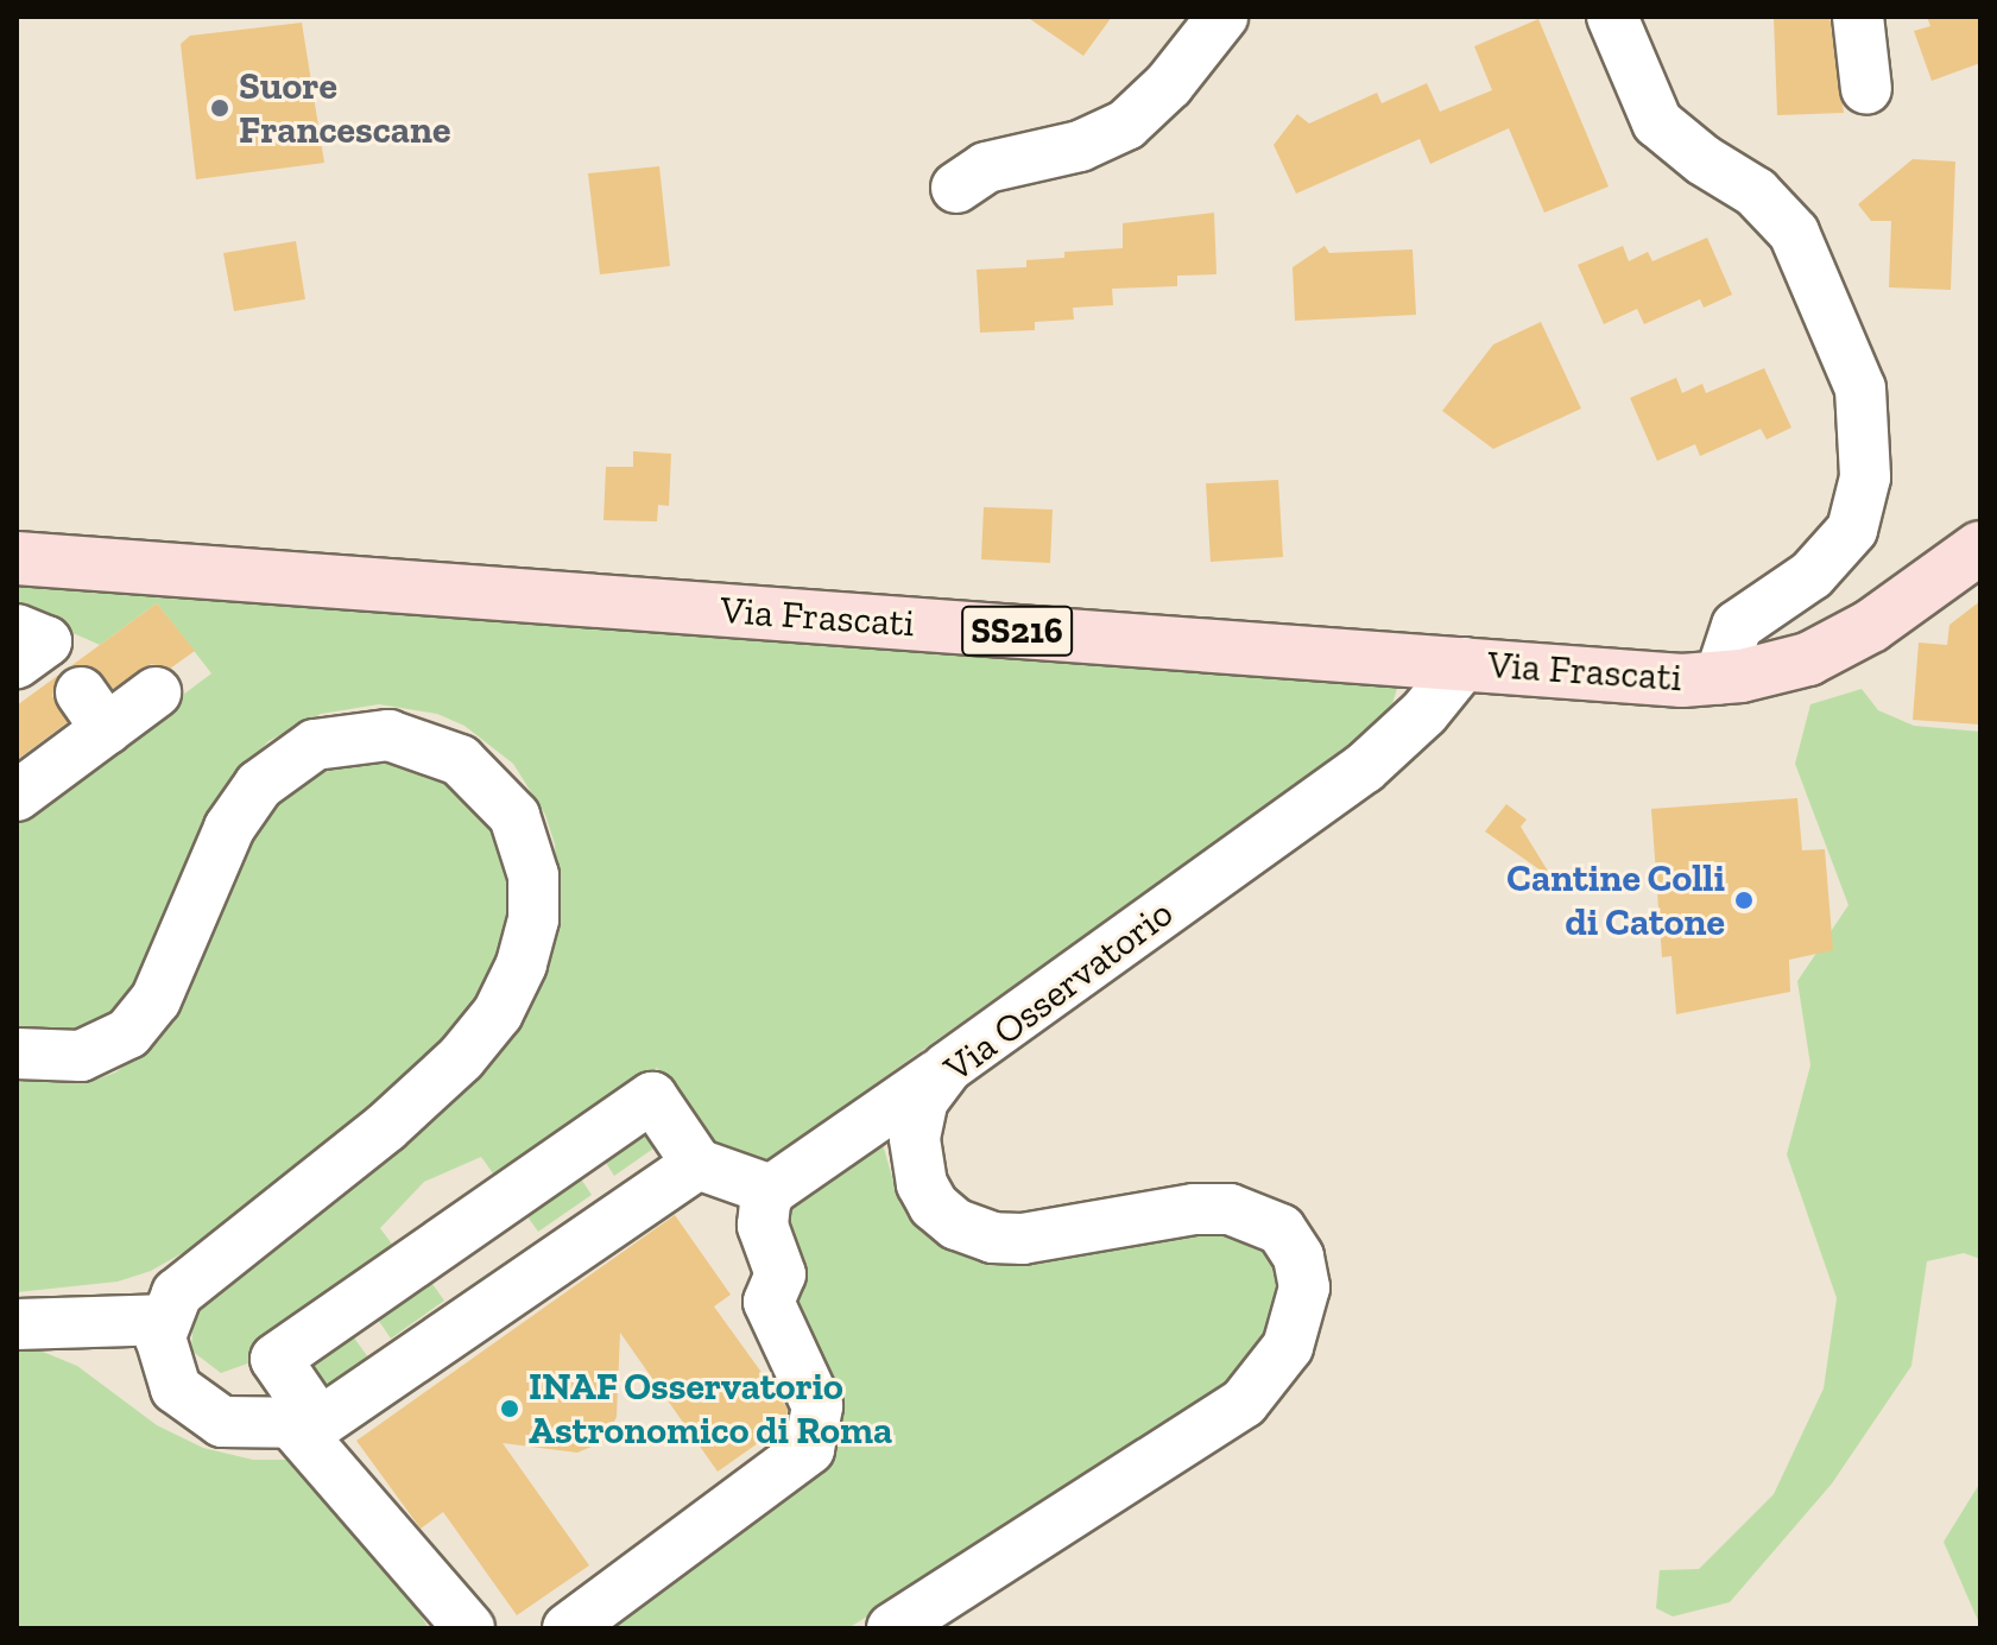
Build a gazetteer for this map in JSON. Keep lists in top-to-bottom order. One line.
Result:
{"streets":{"main road":["Via Frascati","SS216"],"street":["Via Osservatorio"]},"crossings":[["Via Frascati","Via Osservatorio"]],"places":["Suore Francescane","Cantine Colli di Catone","INAF Osservatorio Astronomico di Roma"]}
